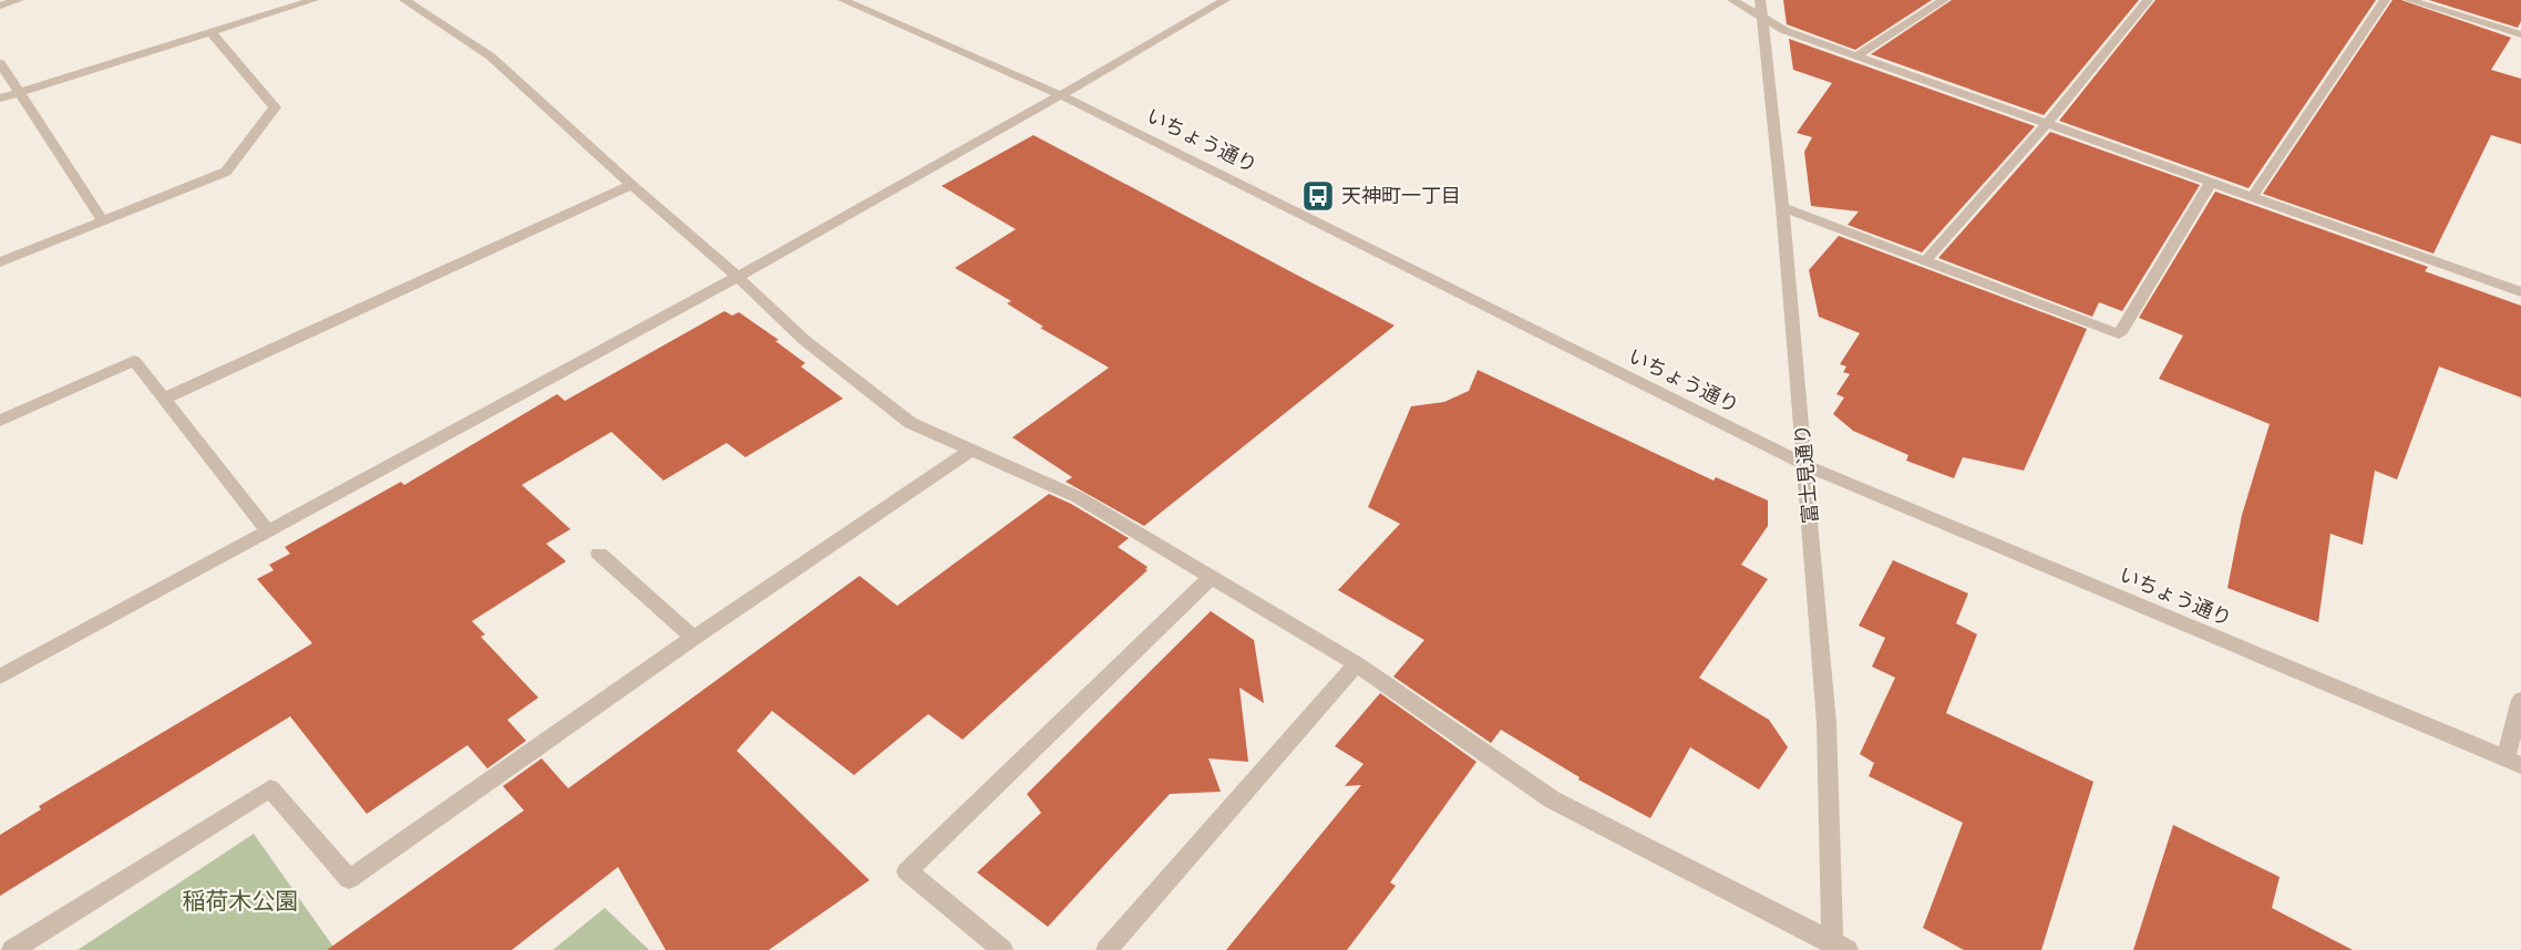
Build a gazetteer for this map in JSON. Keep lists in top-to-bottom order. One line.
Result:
{"streets":{"street":["いちょう通り","富士見通り"]},"crossings":[["いちょう通り","富士見通り"]],"parks":["稲荷木公園"],"places":{"bus stop":["天神町一丁目"]}}
